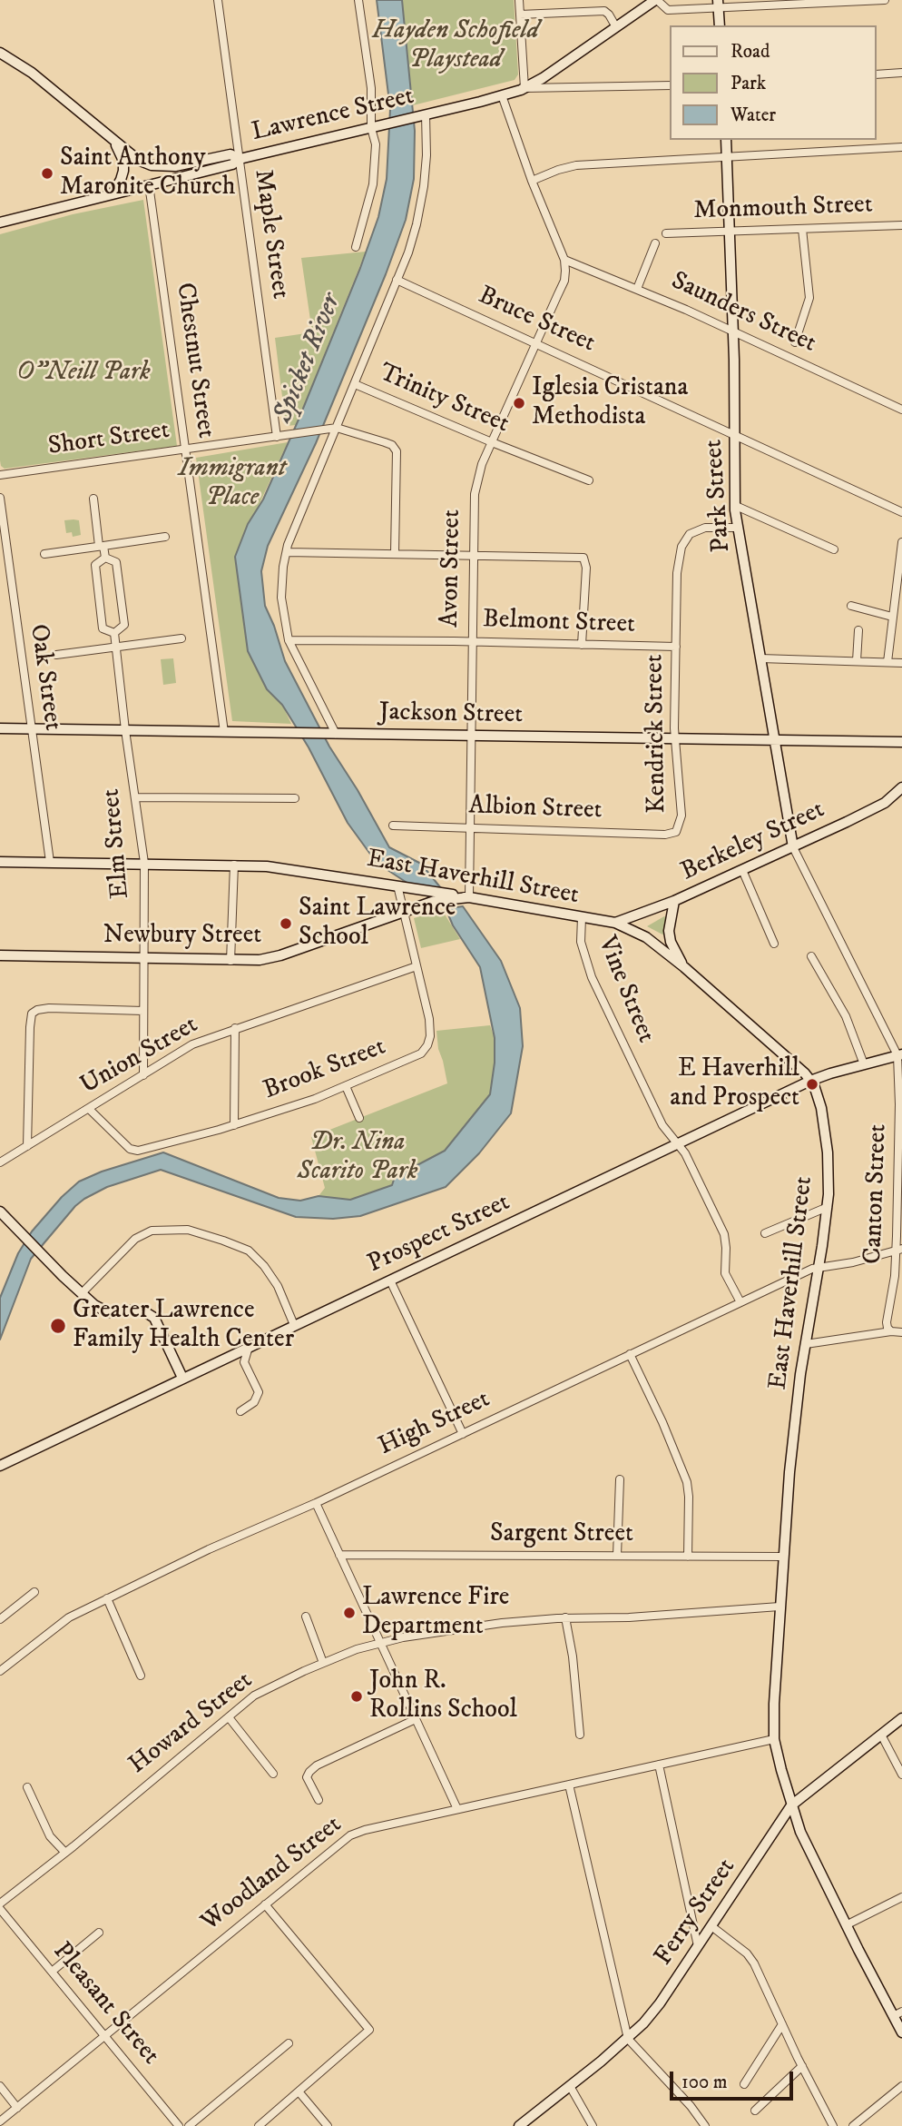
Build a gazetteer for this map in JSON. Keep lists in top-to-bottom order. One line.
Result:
{"streets":{"main road":["Lawrence Street","Park Street","Jackson Street","Berkeley Street","East Haverhill Street","Newbury Street","Prospect Street","Ferry Street"],"street":["Monmouth Street","Maple Street","Saunders Street","Bruce Street","Chestnut Street","Trinity Street","Short Street","Avon Street","Belmont Street","Oak Street","Kendrick Street","Albion Street","Elm Street","Vine Street","Union Street","Brook Street","Canton Street","High Street","Sargent Street","Howard Street","Woodland Street","Pleasant Street"]},"crossings":[["Lawrence Street","Maple Street"],["Lawrence Street","Chestnut Street"],["Monmouth Street","Park Street"],["Maple Street","Short Street"],["Saunders Street","Park Street"],["Saunders Street","Avon Street"],["Bruce Street","Park Street"],["Bruce Street","Avon Street"],["Chestnut Street","Short Street"],["Chestnut Street","Jackson Street"],["Trinity Street","Avon Street"],["Park Street","Jackson Street"],["Park Street","Kendrick Street"],["Park Street","Berkeley Street"],["Avon Street","Belmont Street"],["Avon Street","Jackson Street"],["Avon Street","Albion Street"],["Avon Street","East Haverhill Street"],["Avon Street","Newbury Street"],["Belmont Street","Kendrick Street"],["Oak Street","Jackson Street"],["Oak Street","East Haverhill Street"],["Jackson Street","Kendrick Street"],["Jackson Street","Elm Street"],["Kendrick Street","Albion Street"],["Berkeley Street","East Haverhill Street"],["Elm Street","East Haverhill Street"],["Elm Street","Newbury Street"],["Elm Street","Union Street"],["East Haverhill Street","Newbury Street"],["East Haverhill Street","Vine Street"],["East Haverhill Street","Brook Street"],["East Haverhill Street","Prospect Street"],["East Haverhill Street","High Street"],["East Haverhill Street","Sargent Street"],["East Haverhill Street","Howard Street"],["East Haverhill Street","Woodland Street"],["East Haverhill Street","Ferry Street"],["Newbury Street","Brook Street"],["Vine Street","Prospect Street"],["Vine Street","High Street"],["Union Street","Brook Street"],["Canton Street","Prospect Street"],["Canton Street","High Street"],["Woodland Street","Pleasant Street"]],"water":["Spicket River"],"parks":["Hayden Schofield Playstead","O\"Neill Park","Immigrant Place","Dr. Nina Scarito Park"],"places":["Saint Anthony Maronite Church","Iglesia Cristana Methodista","Saint Lawrence School","E Haverhill and Prospect","Greater Lawrence Family Health Center","Lawrence Fire Department","John R. Rollins School"],"legend":["Road","Park","Water"],"scale_bar":"100 m"}
